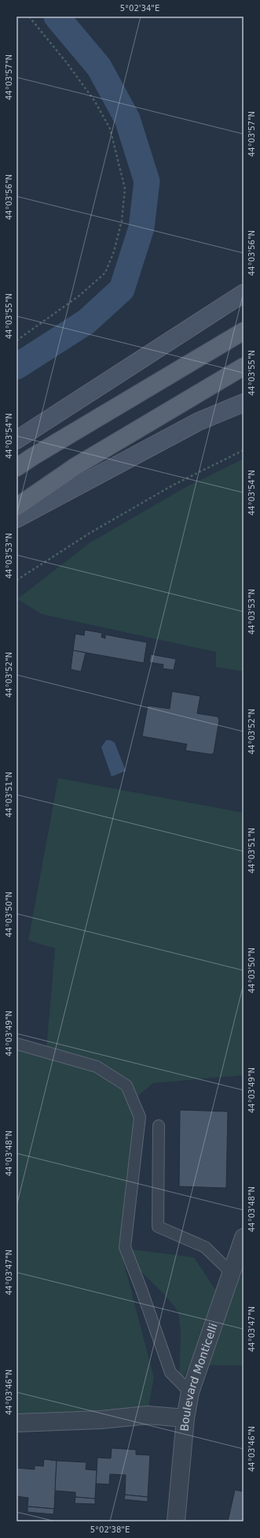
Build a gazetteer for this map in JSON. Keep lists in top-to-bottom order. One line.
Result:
{"streets":{"street":["Boulevard Monticelli"]},"coordinates":["5°02'34\"E","44°03'57\"N","44°03'56\"N","44°03'55\"N","44°03'54\"N","44°03'53\"N","44°03'52\"N","44°03'51\"N","44°03'50\"N","44°03'49\"N","44°03'48\"N","44°03'47\"N","44°03'46\"N","5°02'38\"E"]}
